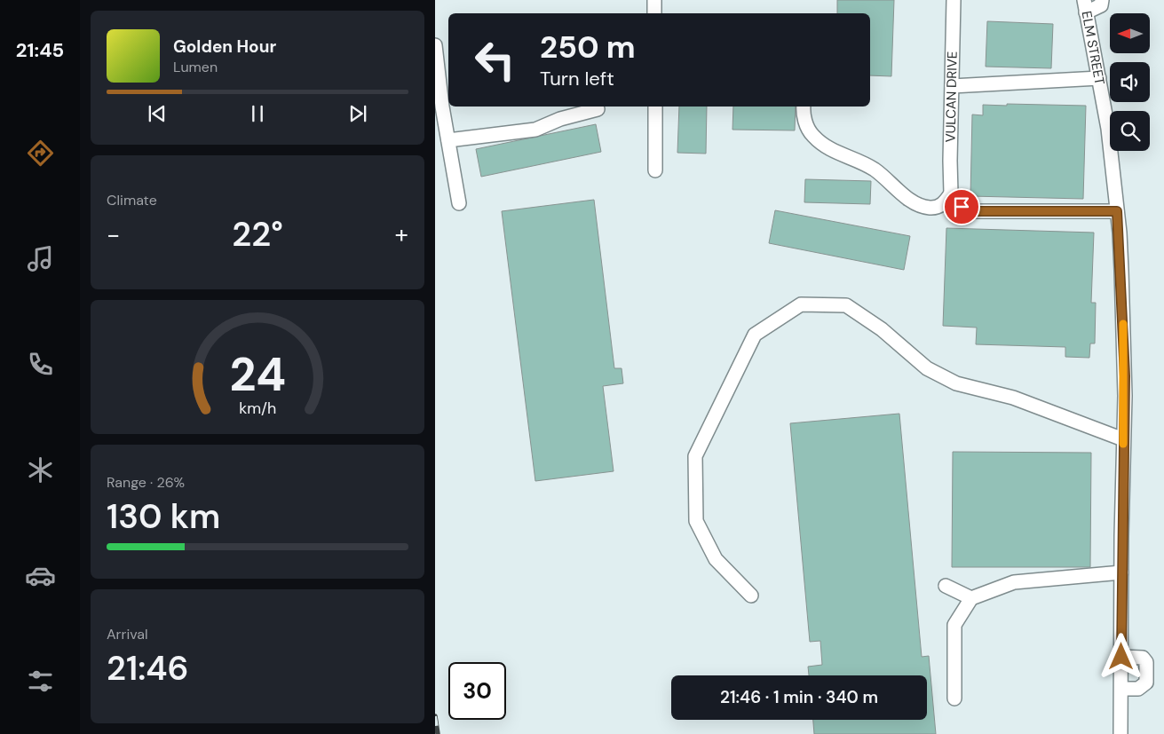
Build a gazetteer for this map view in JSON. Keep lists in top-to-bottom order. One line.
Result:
{"streets":{"street":["ELM STREET","VULCAN DRIVE"]},"north":"left","page":{"tabs":"21:45","turn":["250 m","Turn left"],"song":["Golden Hour","Lumen"],"tile":["Climate",["Range · 26%","130 km"],["Arrival","21:46"]],"heat":["−","22°","+"],"limit":"30","trip":"21:46 · 1 min · 340 m","gauge":["24","km/h"]}}
